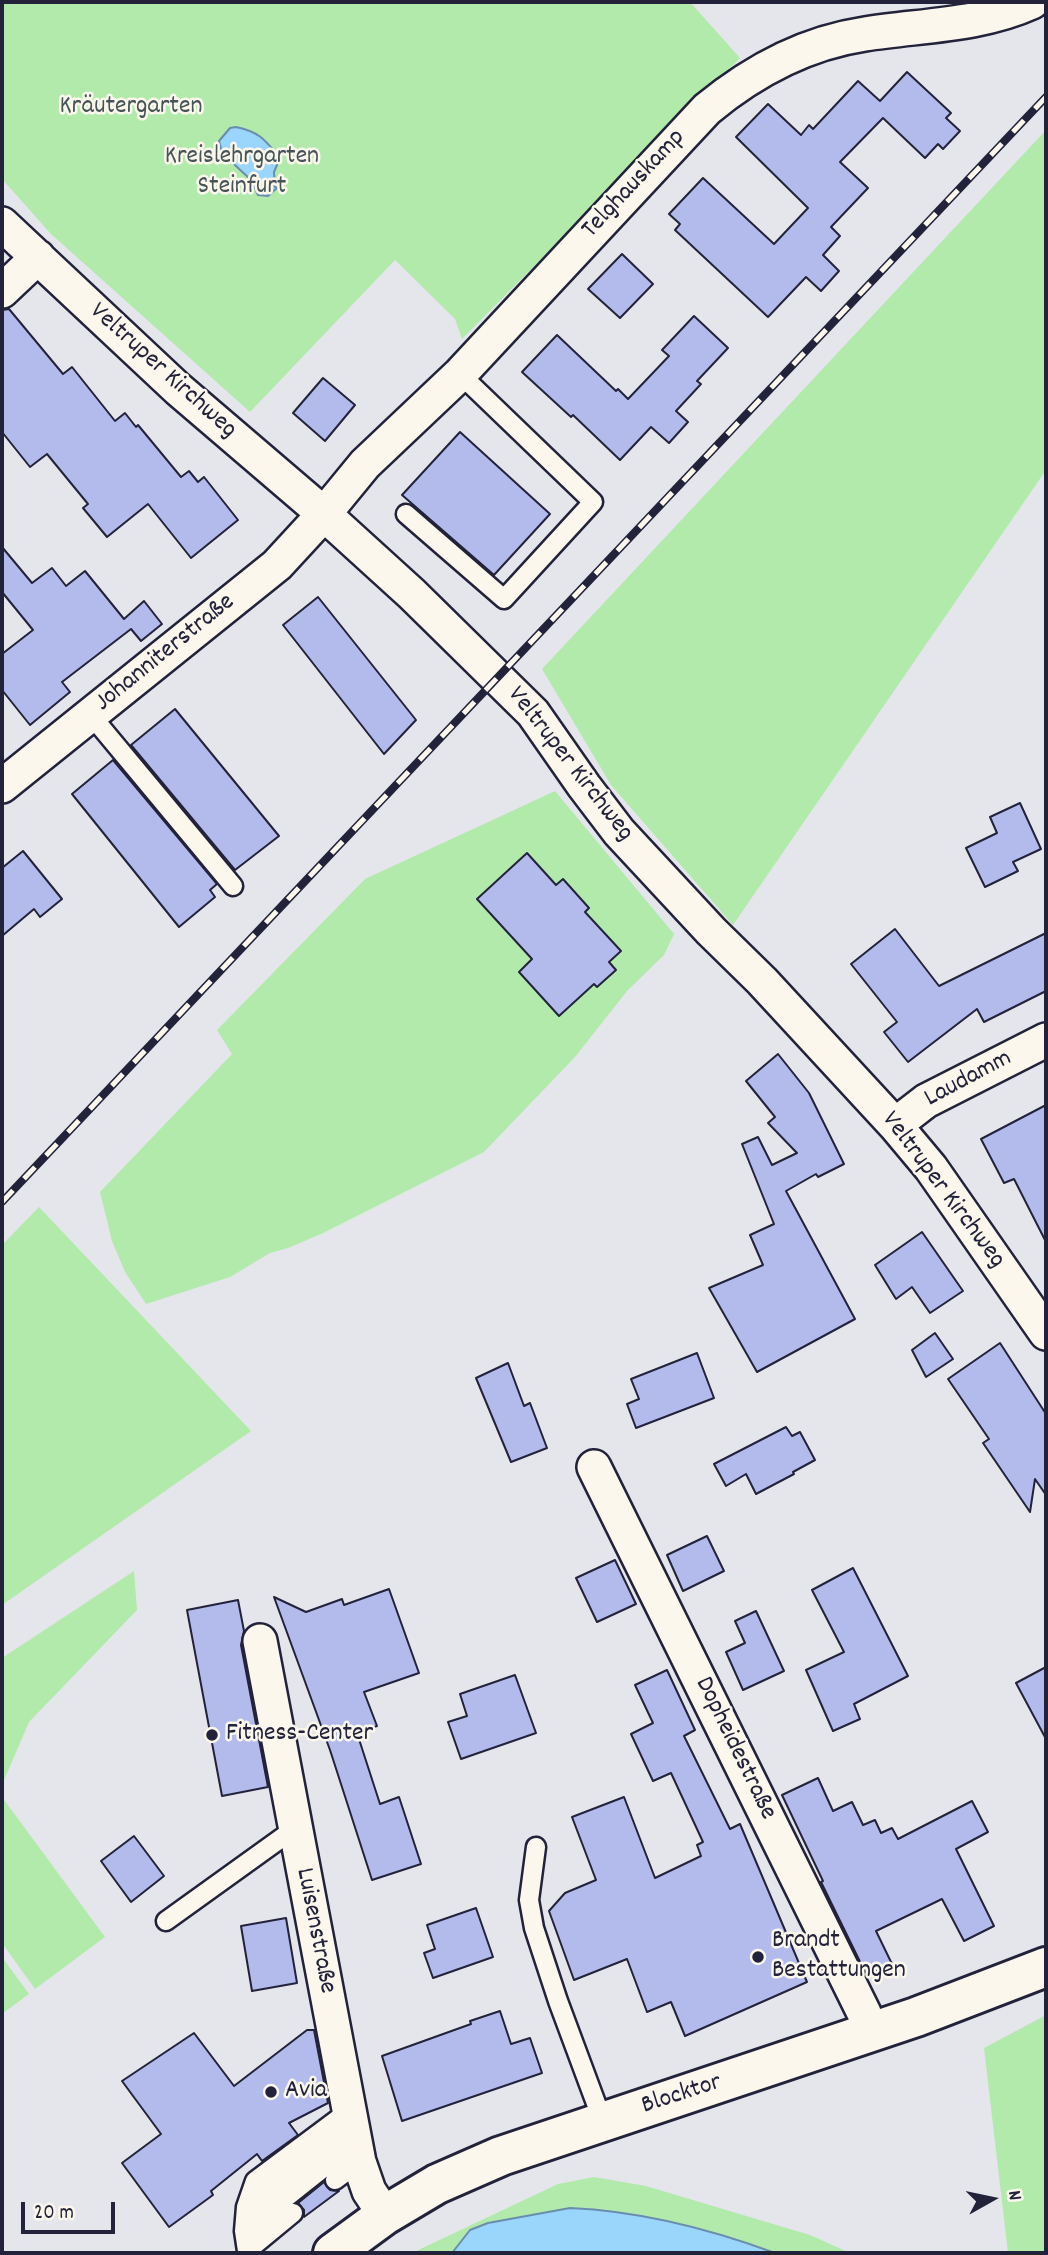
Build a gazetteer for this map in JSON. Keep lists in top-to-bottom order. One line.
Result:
{"streets":{"main road":["Blocktor"],"street":["Telghauskamp","Veltruper Kirchweg","Johanniterstraße","Laudamm","Dopheidestraße","Luisenstraße"]},"crossings":[["Telghauskamp","Veltruper Kirchweg"],["Telghauskamp","Johanniterstraße"],["Veltruper Kirchweg","Johanniterstraße"],["Veltruper Kirchweg","Laudamm"],["Dopheidestraße","Blocktor"],["Luisenstraße","Blocktor"]],"parks":["Kräutergarten","Kreislehrgarten Steinfurt"],"places":["Fitness-Center","Brandt Bestattungen","Avia"],"scale_bar":"20 m","north":"right"}
